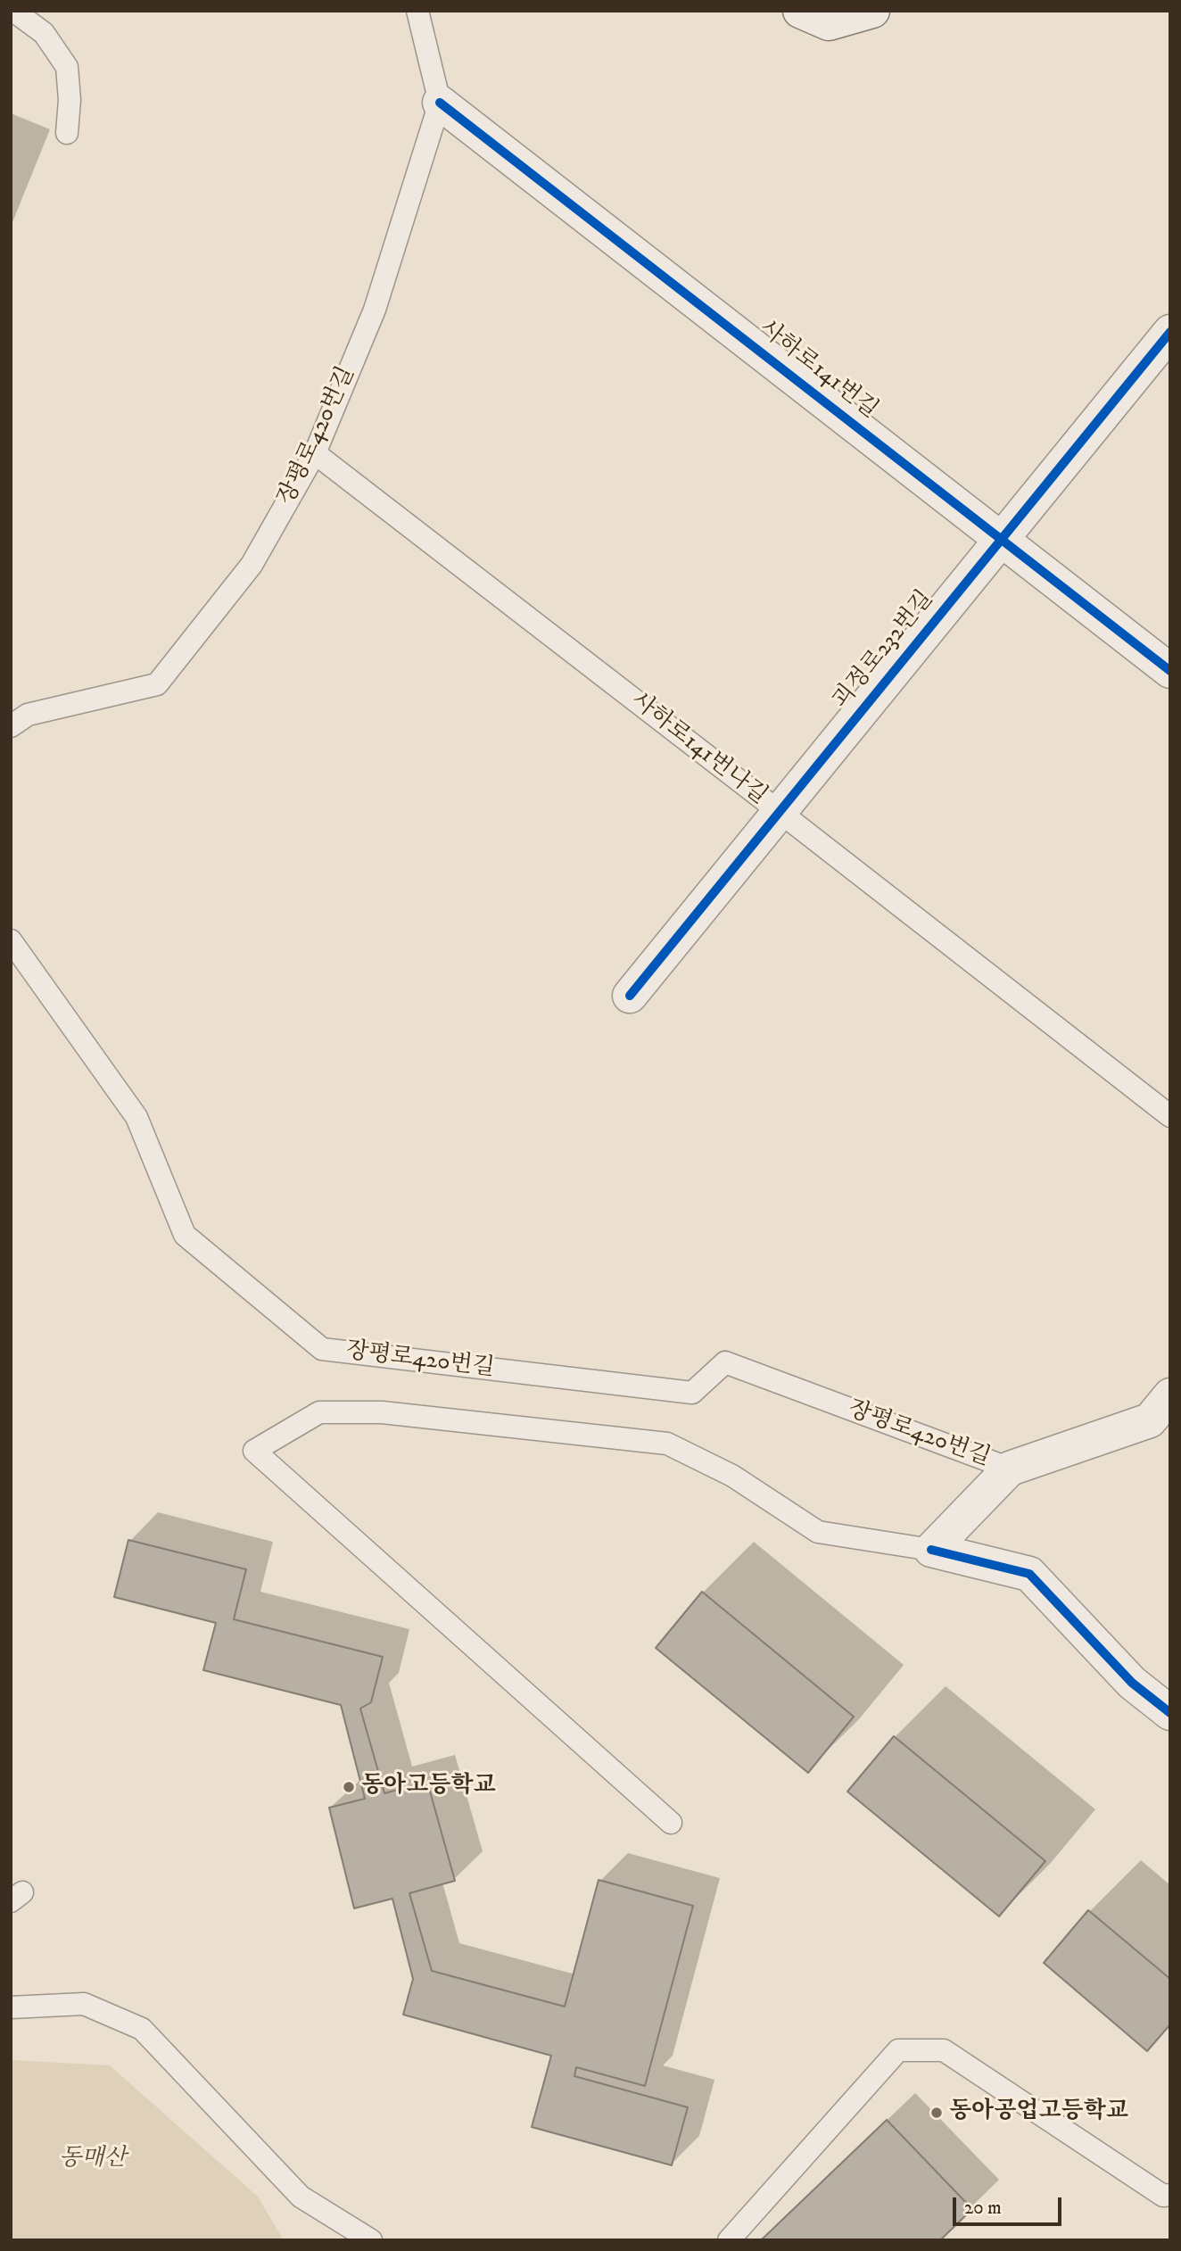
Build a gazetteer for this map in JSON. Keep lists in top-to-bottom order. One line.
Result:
{"streets":{"street":["사하로141번길","괴정로232번길"],"lane":["장평로420번길","사하로141번나길"]},"crossings":[["사하로141번길","장평로420번길"],["사하로141번길","괴정로232번길"],["장평로420번길","사하로141번나길"],["괴정로232번길","사하로141번나길"]],"parks":["동매산"],"places":["동아고등학교","동아공업고등학교"],"scale_bar":"20 m"}
